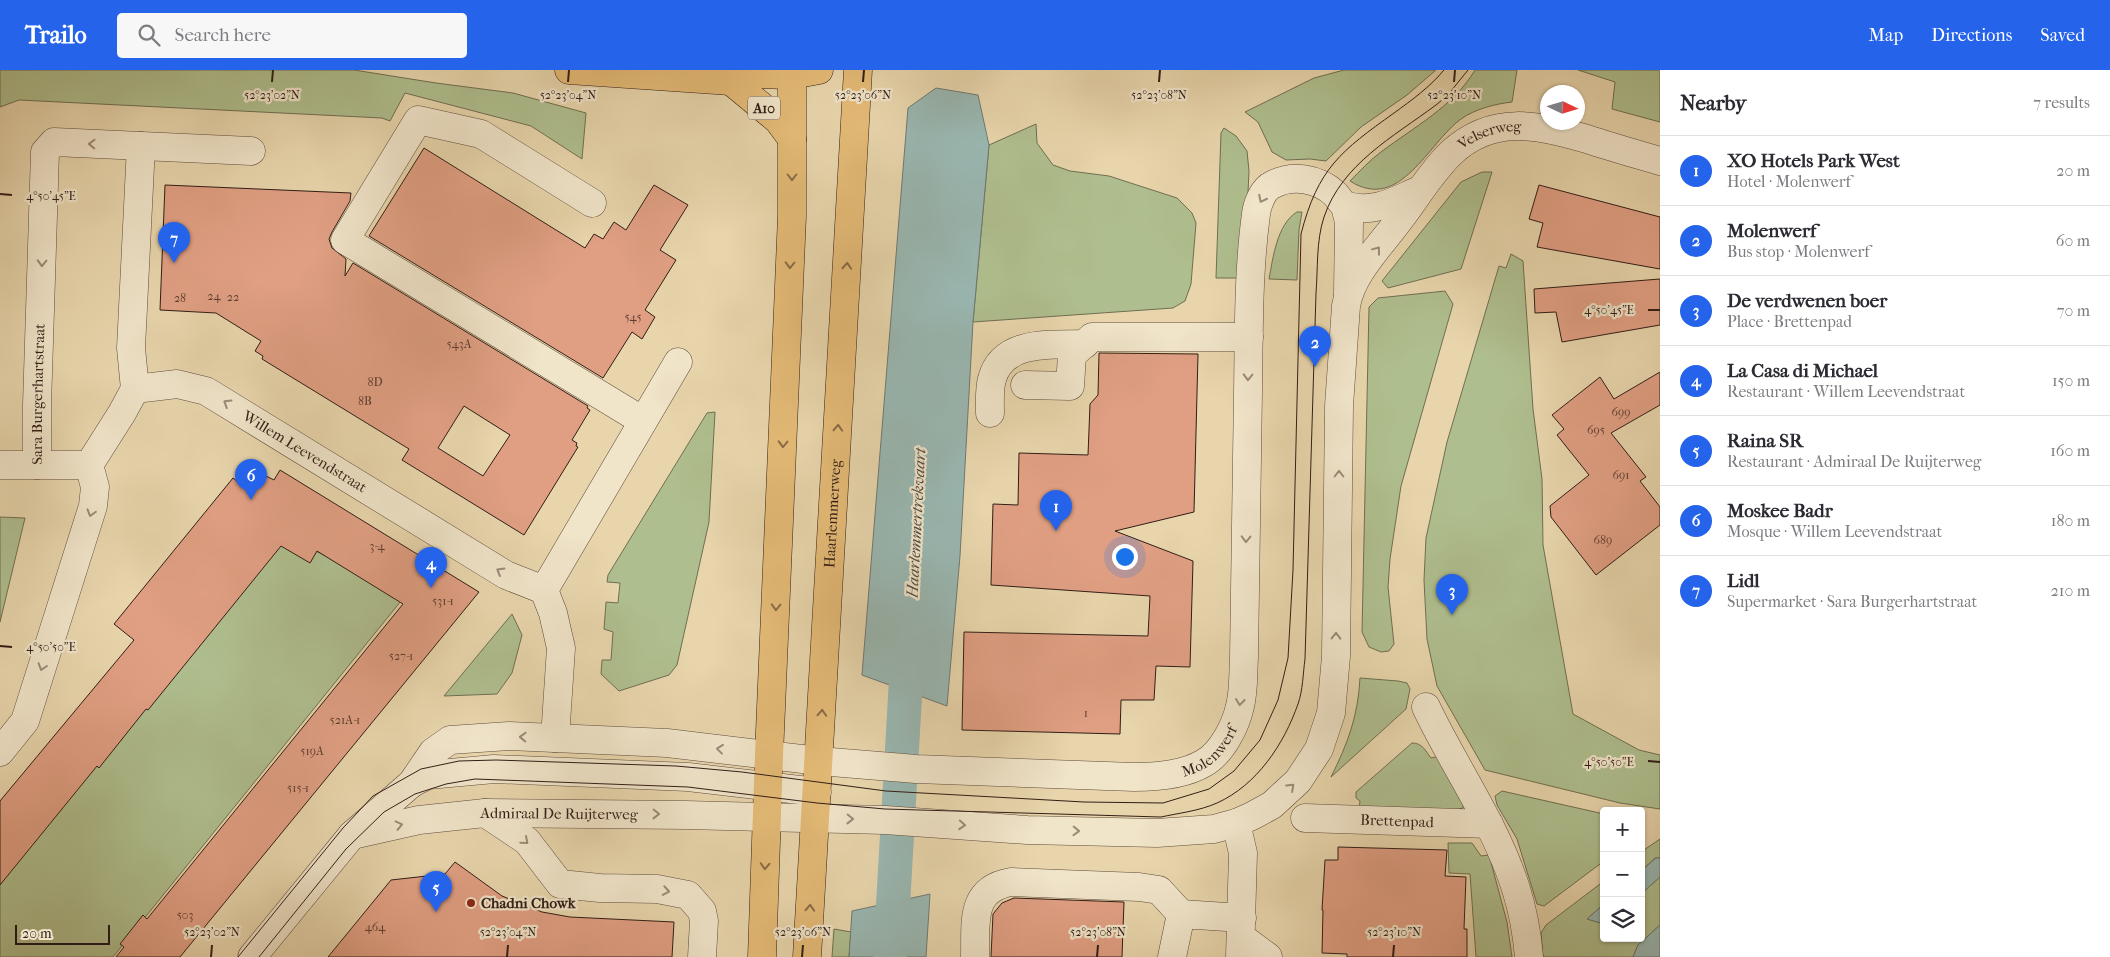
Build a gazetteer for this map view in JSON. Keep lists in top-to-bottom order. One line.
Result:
{"streets":{"main road":["A10","Haarlemmerweg"],"street":["Velserweg","Sara Burgerhartstraat","Willem Leevendstraat","Molenwerf","Admiraal De Ruijterweg","Brettenpad"]},"crossings":[["Haarlemmerweg","Molenwerf"],["Haarlemmerweg","Admiraal De Ruijterweg"]],"one_way":["Willem Leevendstraat"],"water":["Haarlemmertrekvaart"],"places":["Chadni Chowk"],"house_numbers":["24","22","28","545","543A","8D","8B","699","695","691","689","3-4","531-1","527-1","1","521A-1","519A","515-1","503","464"],"scale_bar":"20 m","north":"right","page":{"header":"Trailo","search":"Search here","nav":["Map","Directions","Saved"],"heading":["Nearby","7 results"],"list":[{"mark":"1","name":"XO Hotels Park West","note":"Hotel · Molenwerf","value":"20 m"},{"mark":"2","name":"Molenwerf","note":"Bus stop · Molenwerf","value":"60 m"},{"mark":"3","name":"De verdwenen boer","note":"Place · Brettenpad","value":"70 m"},{"mark":"4","name":"La Casa di Michael","note":"Restaurant · Willem Leevendstraat","value":"150 m"},{"mark":"5","name":"Raina SR","note":"Restaurant · Admiraal De Ruijterweg","value":"160 m"},{"mark":"6","name":"Moskee Badr","note":"Mosque · Willem Leevendstraat","value":"180 m"},{"mark":"7","name":"Lidl","note":"Supermarket · Sara Burgerhartstraat","value":"210 m"}],"pins":["7","2","6","1","4","3","5"],"map_buttons":["+","−"],"scale":"20 m"},"coordinates":["52°23'02\"N","52°23'04\"N","52°23'06\"N","52°23'08\"N","52°23'10\"N","4°50'45\"E","4°50'50\"E"]}
